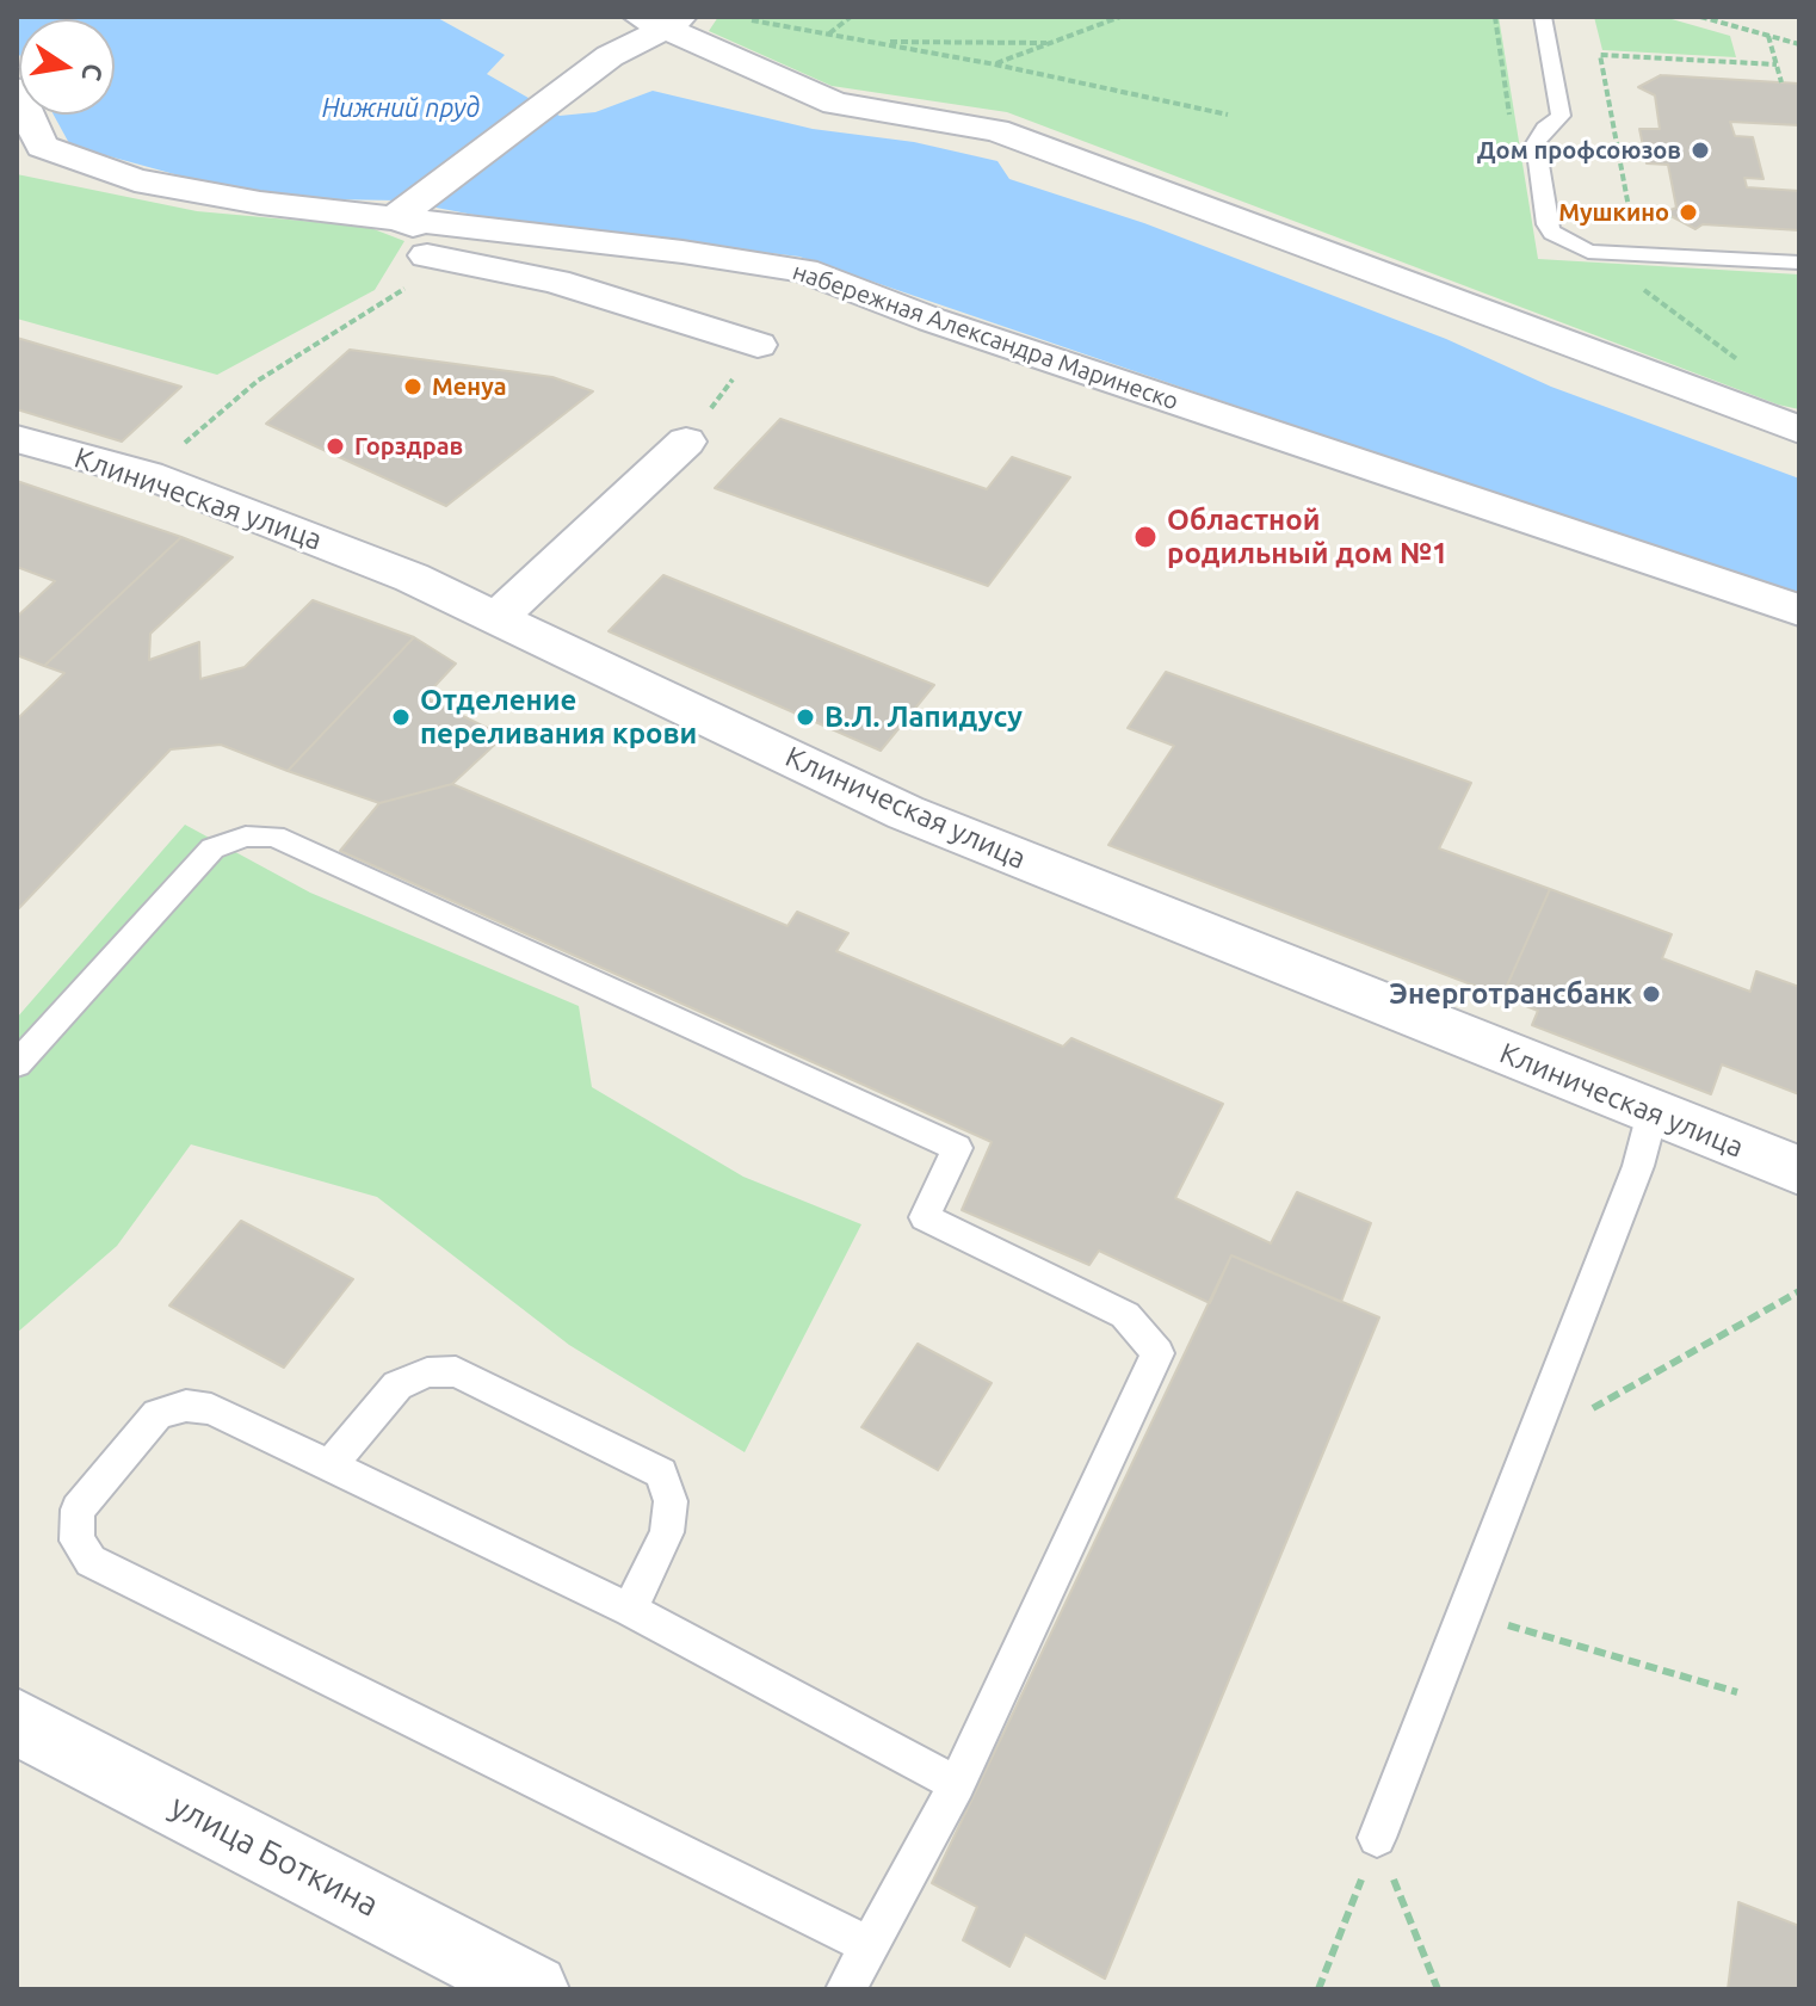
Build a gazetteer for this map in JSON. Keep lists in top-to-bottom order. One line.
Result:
{"streets":{"street":["набережная Александра Маринеско","Клиническая улица","улица Боткина"]},"water":["Нижний пруд"],"places":["Дом профсоюзов","Мушкино","Менуа","Горздрав","Областной родильный дом №1","Отделение переливания крови","В.Л. Лапидусу","Энерготрансбанк"],"north":"right"}
